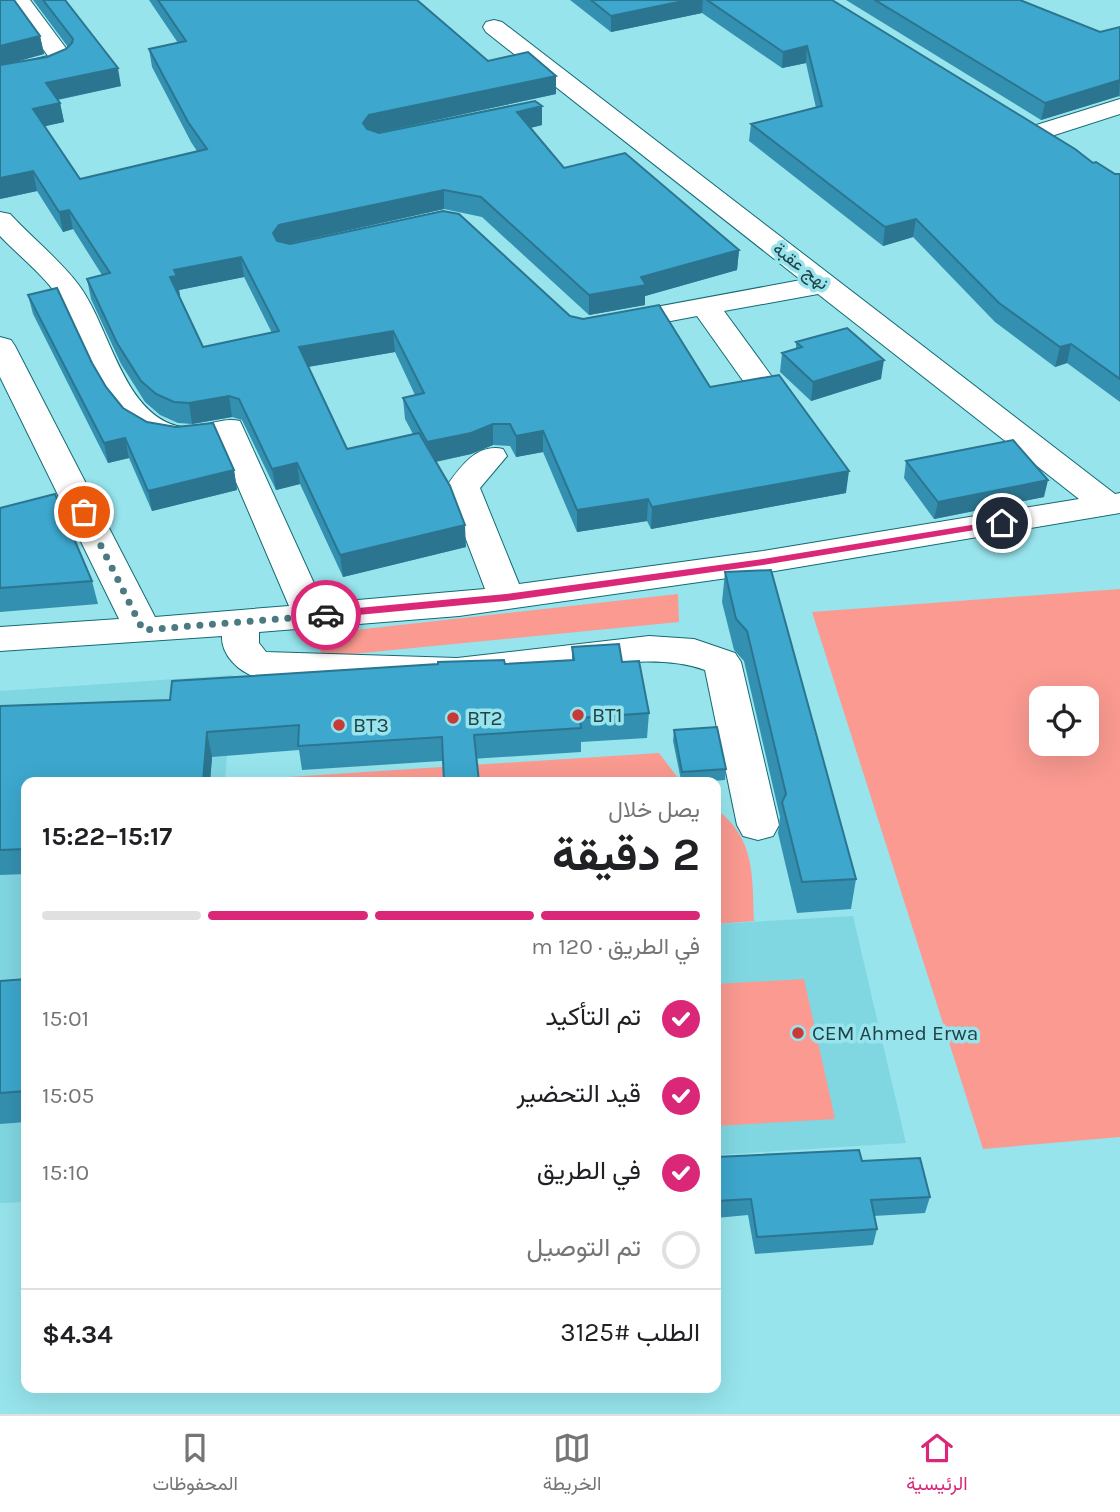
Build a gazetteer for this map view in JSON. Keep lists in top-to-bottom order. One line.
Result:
{"streets":{"street":["نهج عقبة"]},"places":["BT1","BT2","BT3","CEM Ahmed Erwa"],"page":{"heading":["2 دقيقة","يصل خلال","15:17–15:22"],"panel":["الطلب #3125","$4.34"],"bar":"في الطريق · 120 m","list":[["تم التأكيد","15:01"],["قيد التحضير","15:05"],["في الطريق","15:10"],"تم التوصيل"],"tabs":["الرئيسية","الخريطة","المحفوظات"]}}
